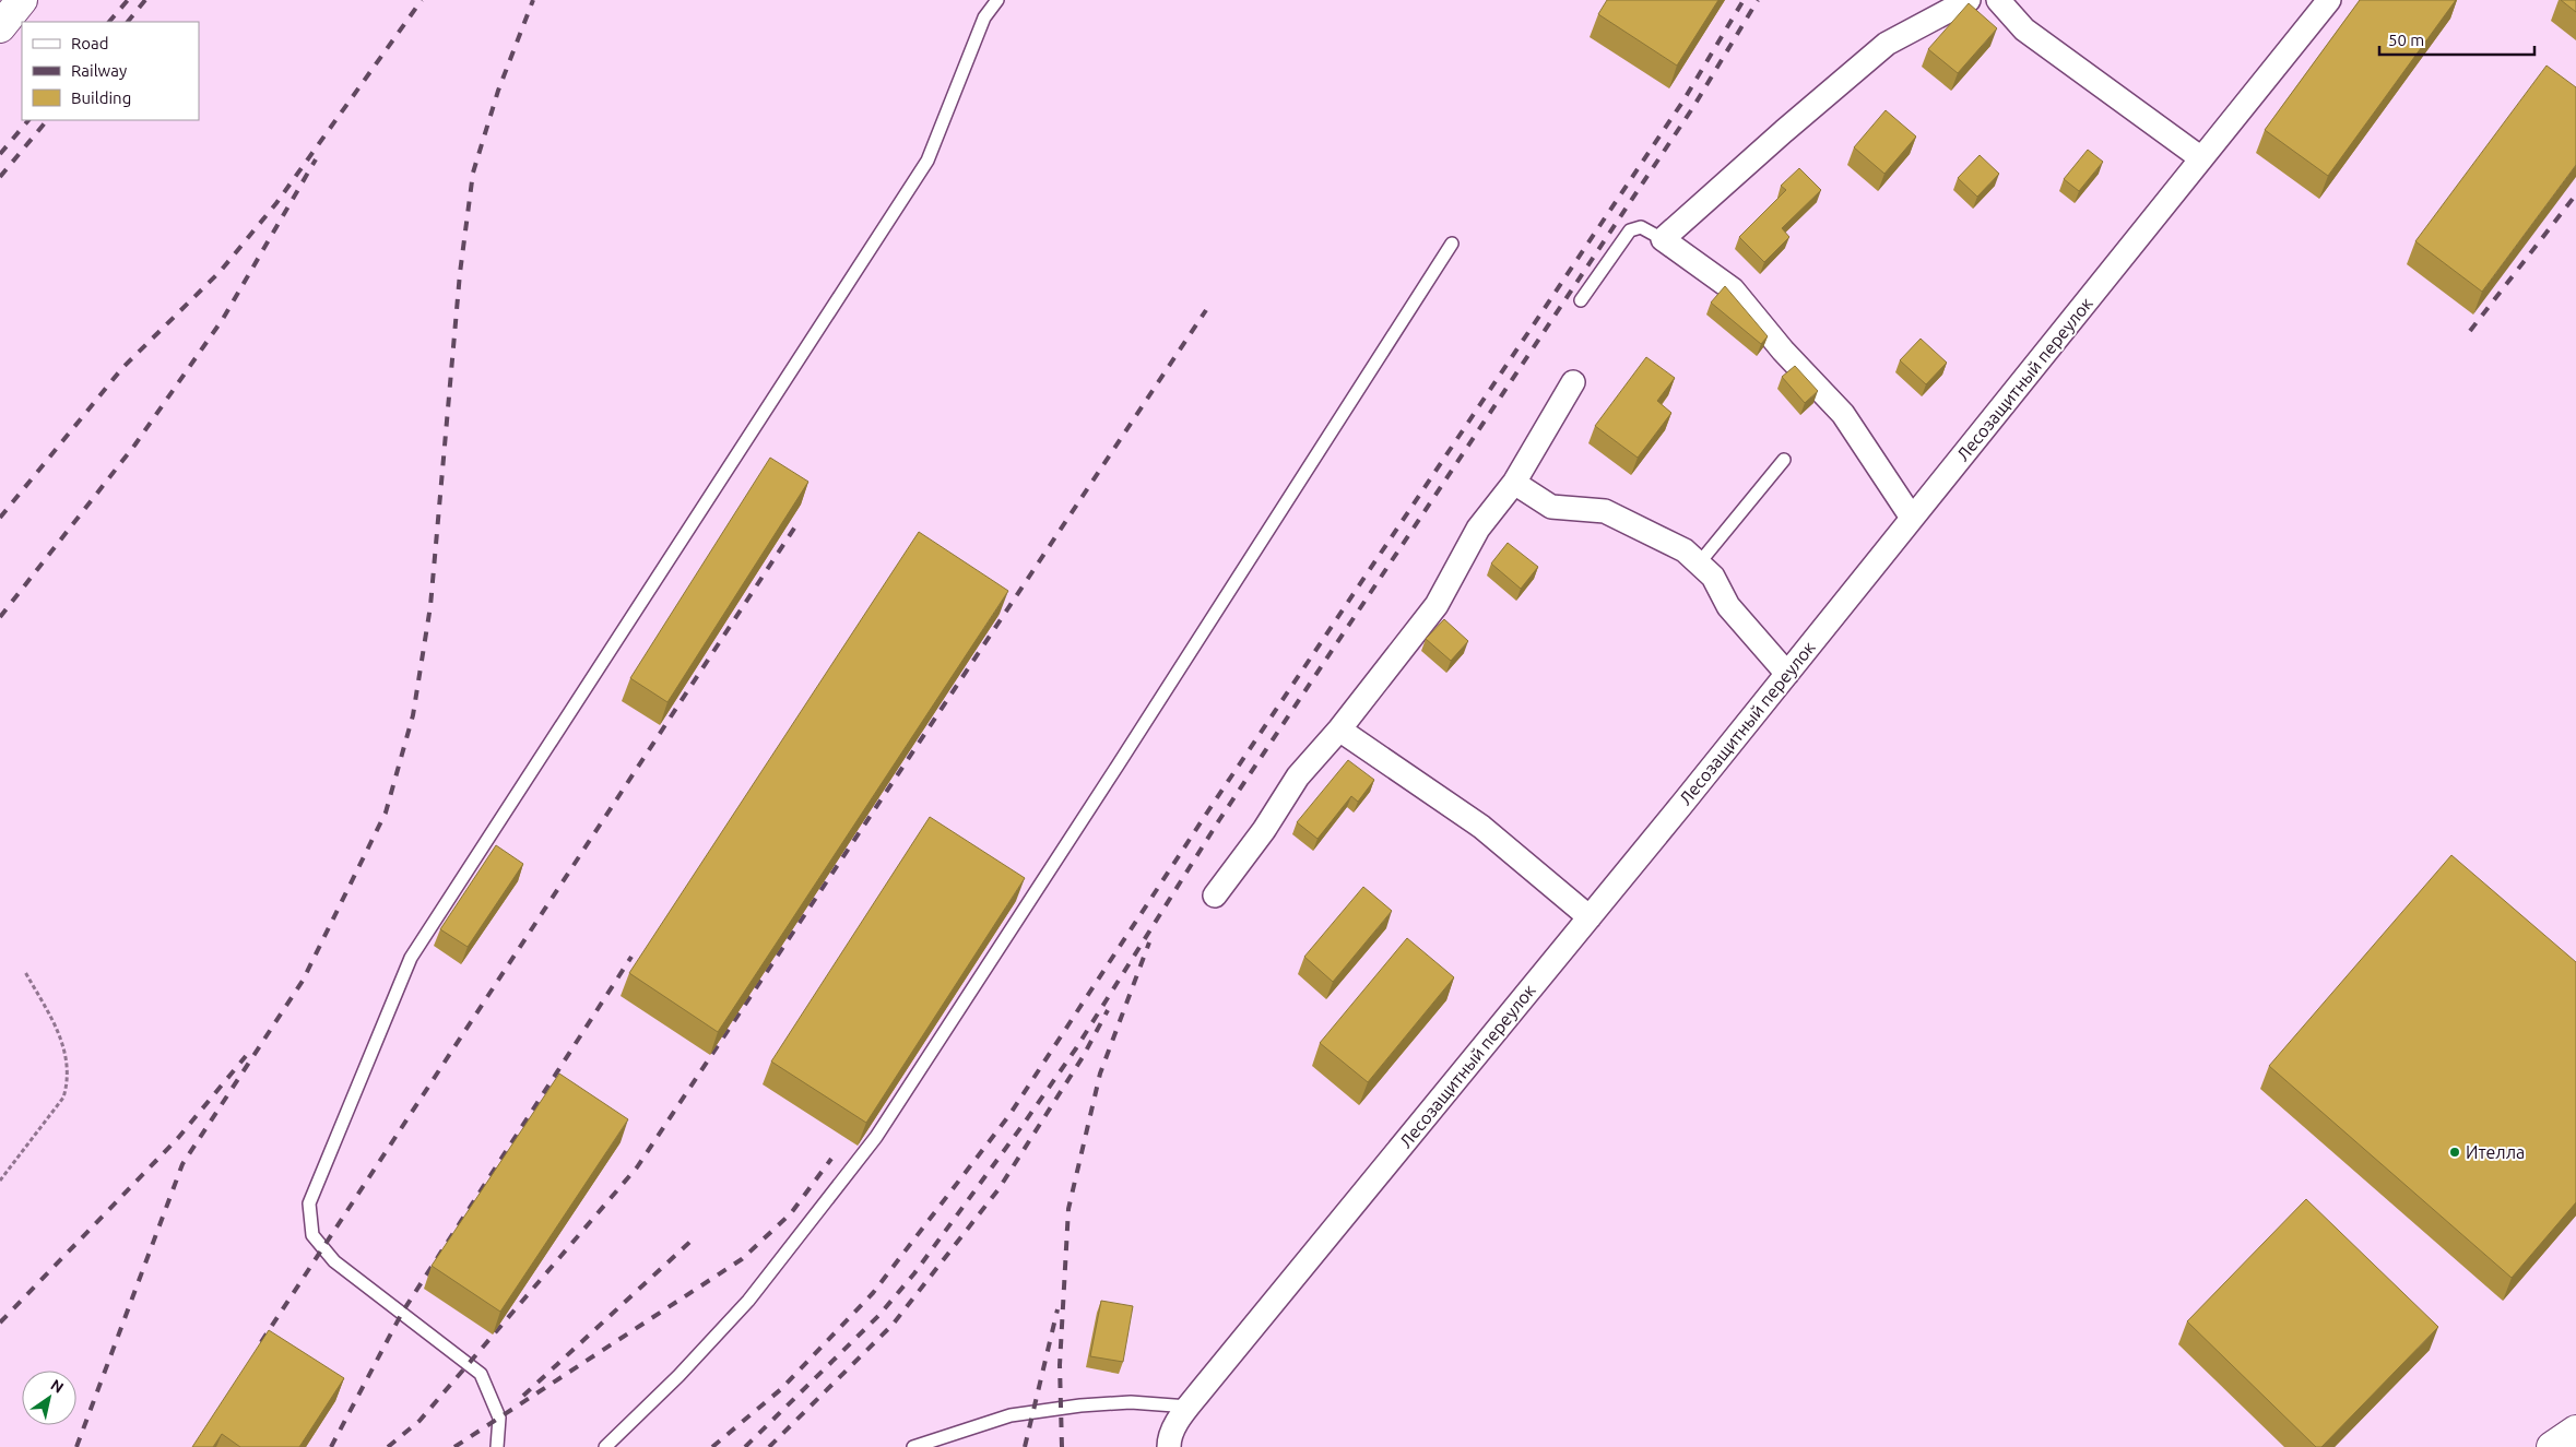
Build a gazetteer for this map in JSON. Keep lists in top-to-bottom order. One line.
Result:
{"streets":{"street":["Лесозащитный переулок"]},"places":["Ителла"],"legend":["Road","Railway","Building"],"scale_bar":"50 m","north":"top right"}
